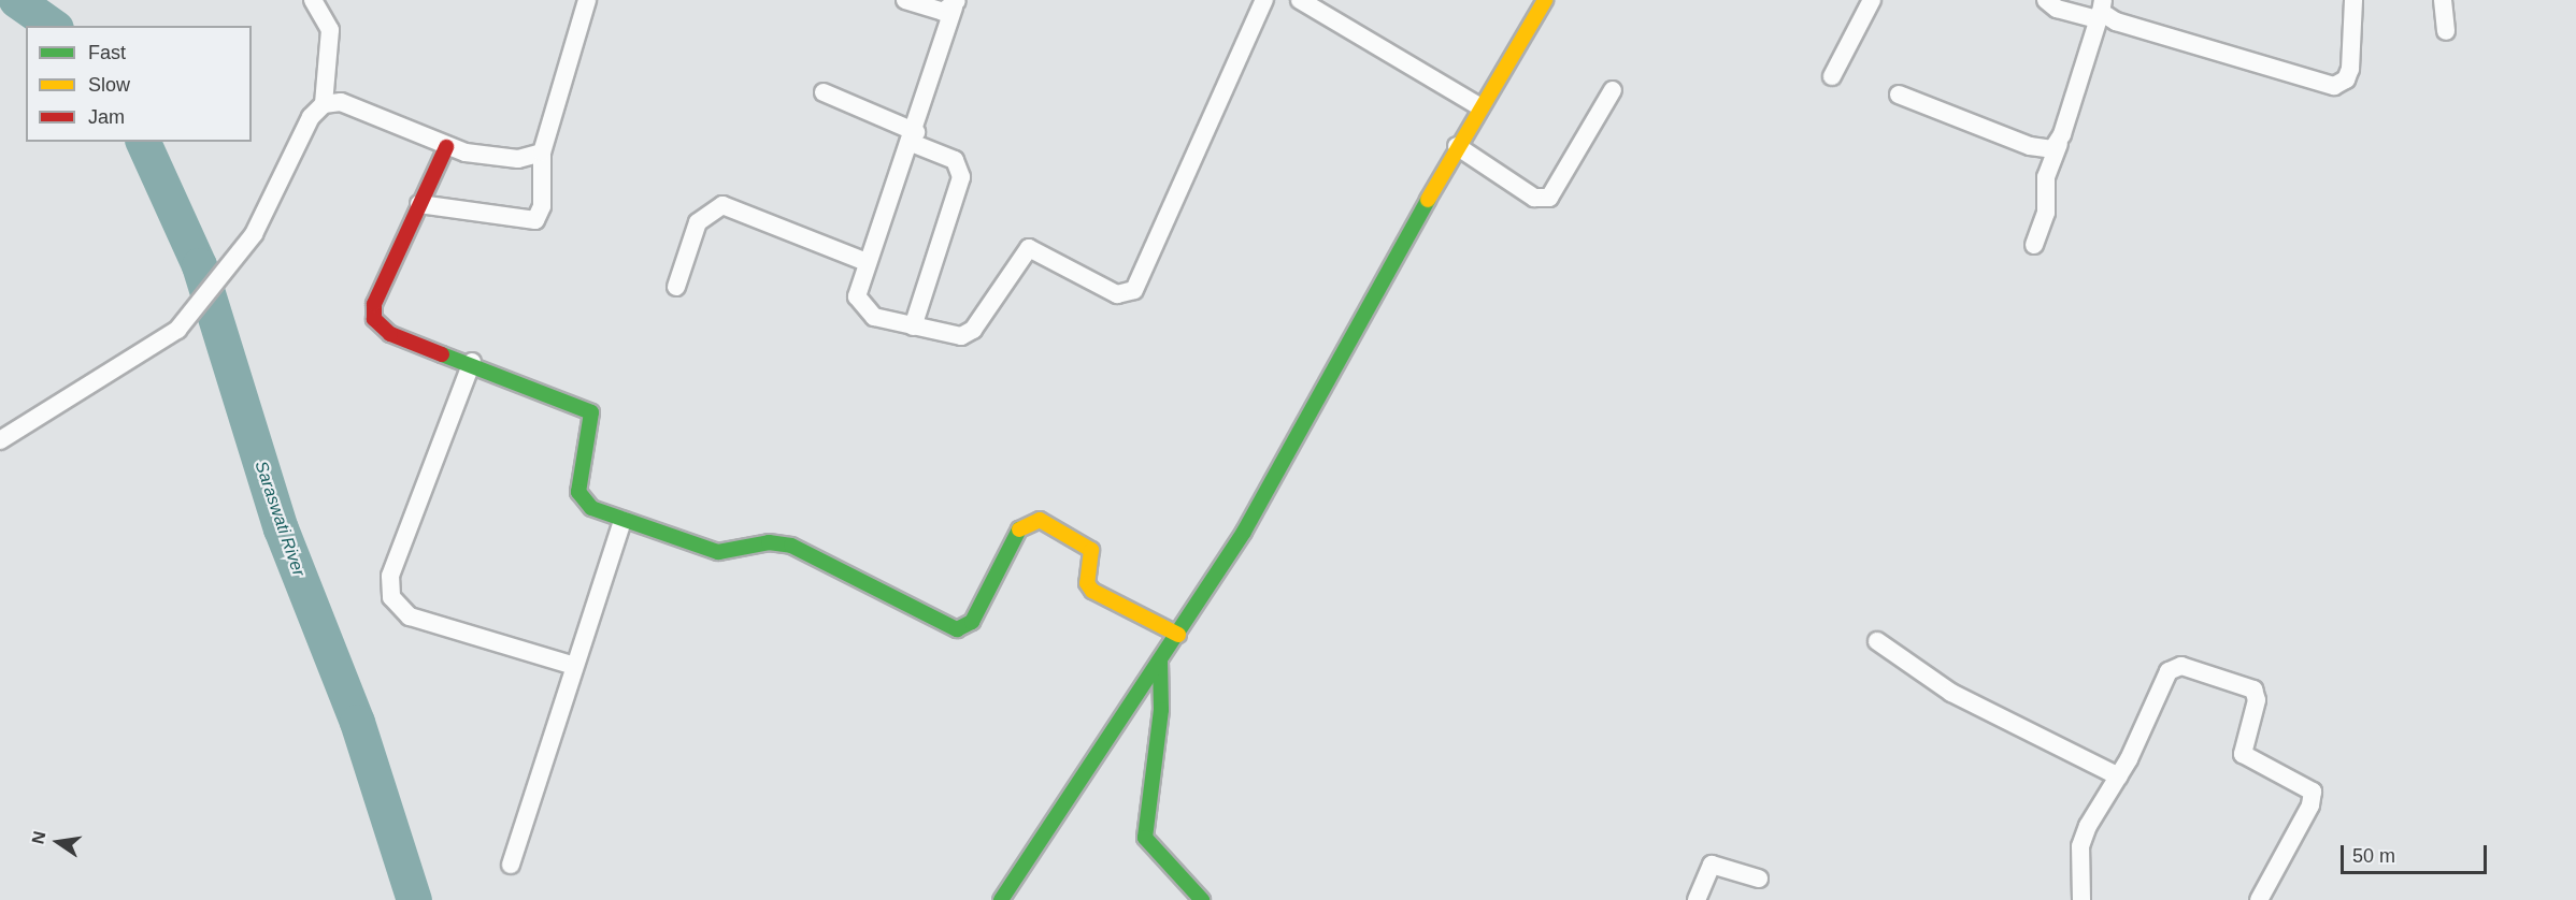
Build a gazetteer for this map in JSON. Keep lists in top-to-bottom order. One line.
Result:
{"water":["Saraswati River"],"legend":["Fast","Slow","Jam"],"scale_bar":"50 m","north":"left"}
